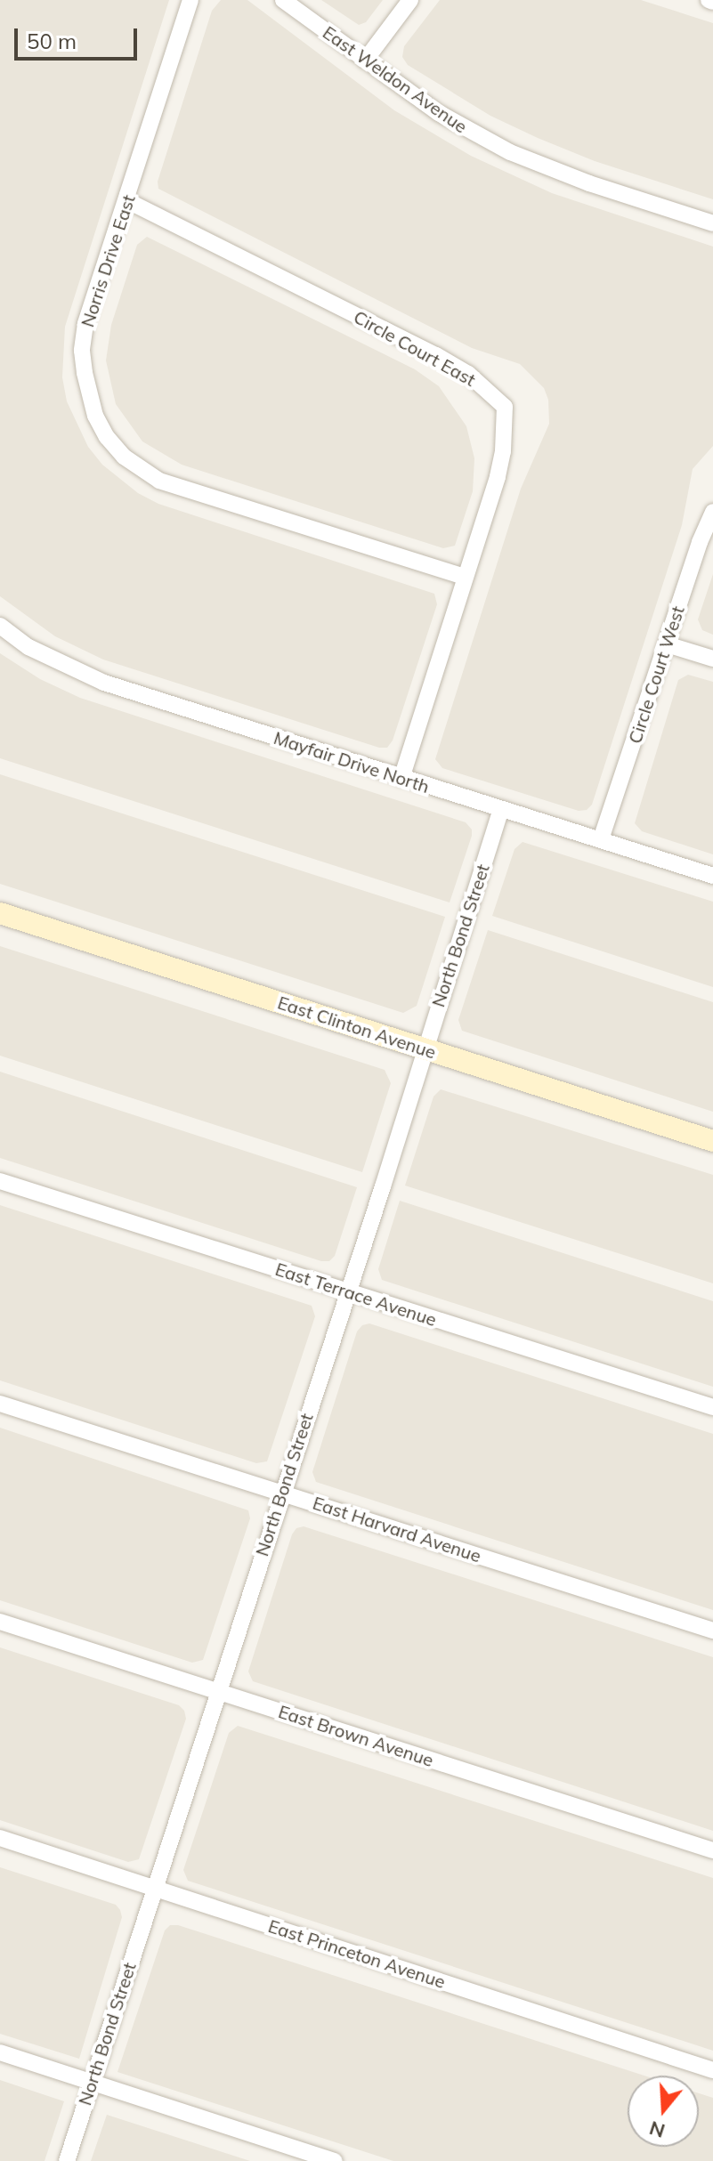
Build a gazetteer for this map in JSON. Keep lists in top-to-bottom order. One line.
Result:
{"streets":{"main road":["East Clinton Avenue"],"street":["East Weldon Avenue","Norris Drive East","Circle Court East","Circle Court West","Mayfair Drive North","North Bond Street","East Terrace Avenue","East Harvard Avenue","East Brown Avenue","East Princeton Avenue"]},"crossings":[["Norris Drive East","Circle Court East"],["Circle Court East","Mayfair Drive North"],["Circle Court West","Mayfair Drive North"],["Mayfair Drive North","North Bond Street"],["North Bond Street","East Clinton Avenue"],["North Bond Street","East Terrace Avenue"],["North Bond Street","East Harvard Avenue"],["North Bond Street","East Brown Avenue"],["North Bond Street","East Princeton Avenue"]],"scale_bar":"50 m","north":"bottom"}
